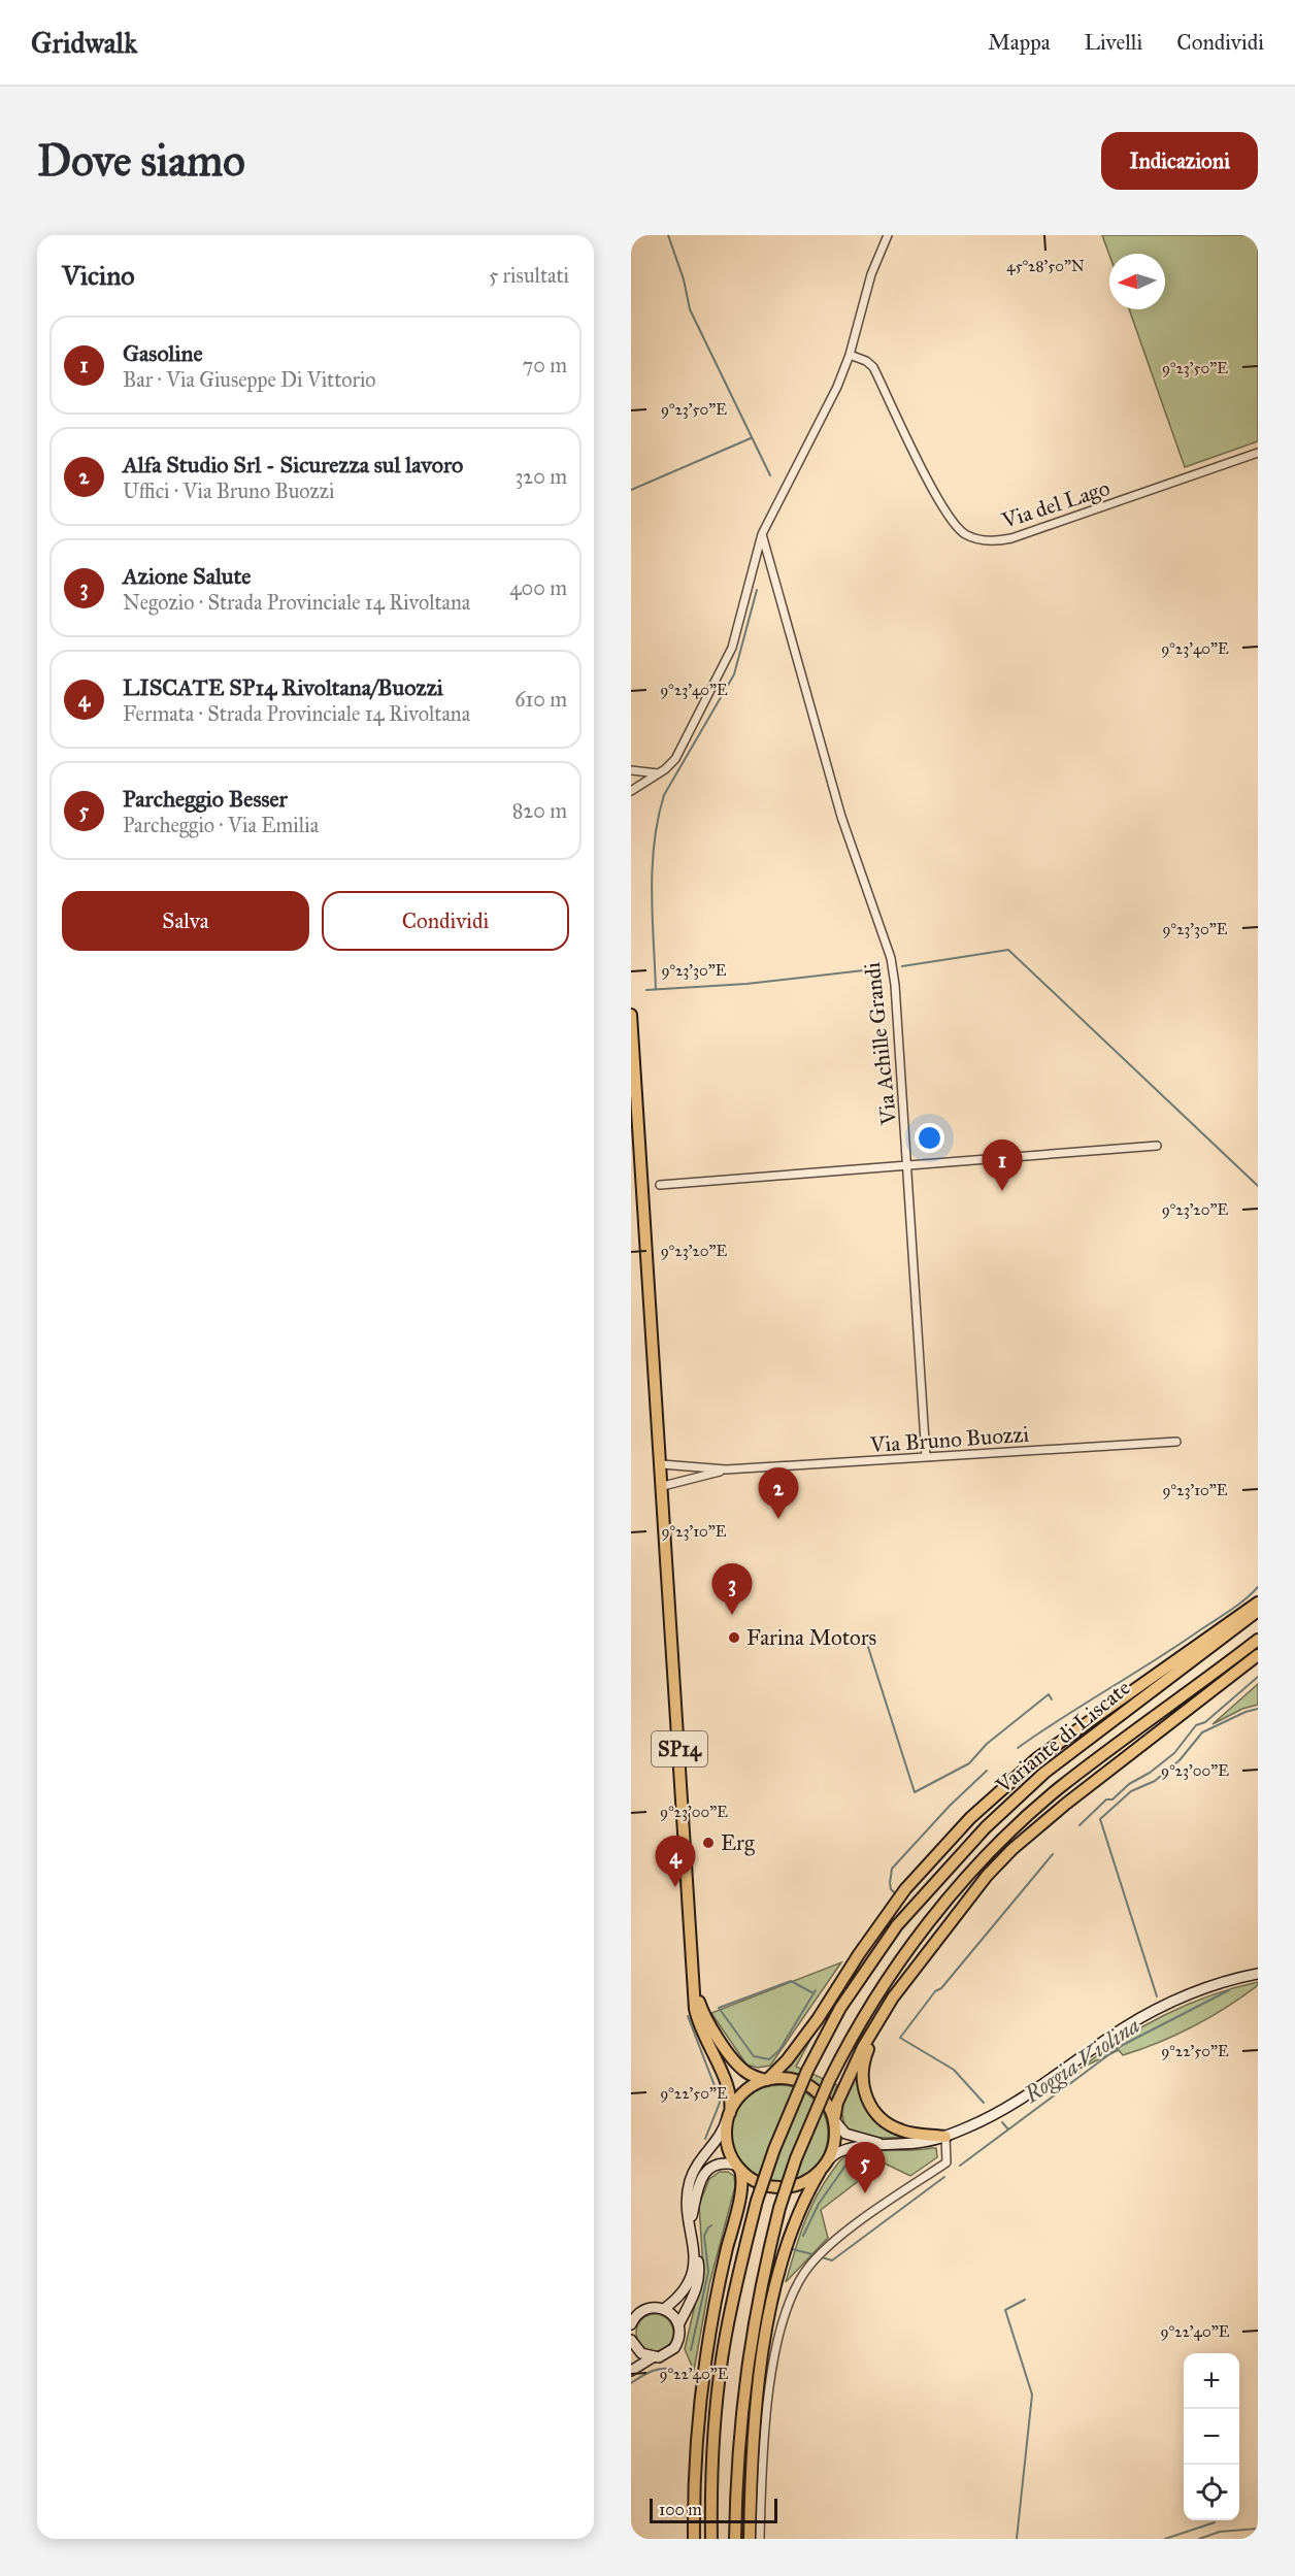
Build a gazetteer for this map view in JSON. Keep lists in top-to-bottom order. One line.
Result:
{"streets":{"main road":["Variante di Liscate","SP14"],"street":["Via del Lago","Via Achille Grandi","Via Bruno Buozzi"]},"crossings":[["Via Achille Grandi","Via Bruno Buozzi"],["Via Bruno Buozzi","SP14"]],"water":["Roggia Violina"],"places":["Farina Motors","Erg"],"scale_bar":"100 m","north":"left","page":{"header":"Gridwalk","nav":["Mappa","Livelli","Condividi"],"buttons":["Indicazioni",["Salva","Condividi"]],"title":"Dove siamo","heading":["Vicino","5 risultati"],"list":[{"mark":"1","name":"Gasoline","note":"Bar · Via Giuseppe Di Vittorio","value":"70 m"},{"mark":"2","name":"Alfa Studio Srl - Sicurezza sul lavoro","note":"Uffici · Via Bruno Buozzi","value":"320 m"},{"mark":"3","name":"Azione Salute","note":"Negozio · Strada Provinciale 14 Rivoltana","value":"400 m"},{"mark":"4","name":"LISCATE SP14 Rivoltana/Buozzi","note":"Fermata · Strada Provinciale 14 Rivoltana","value":"610 m"},{"mark":"5","name":"Parcheggio Besser","note":"Parcheggio · Via Emilia","value":"820 m"}],"pins":["1","2","3","4","5"],"map_buttons":["+","−"],"scale":"100 m"},"coordinates":["45°28'50\"N","9°23'50\"E","9°23'40\"E","9°23'30\"E","9°23'20\"E","9°23'10\"E","9°23'00\"E","9°22'50\"E","9°22'40\"E"]}
